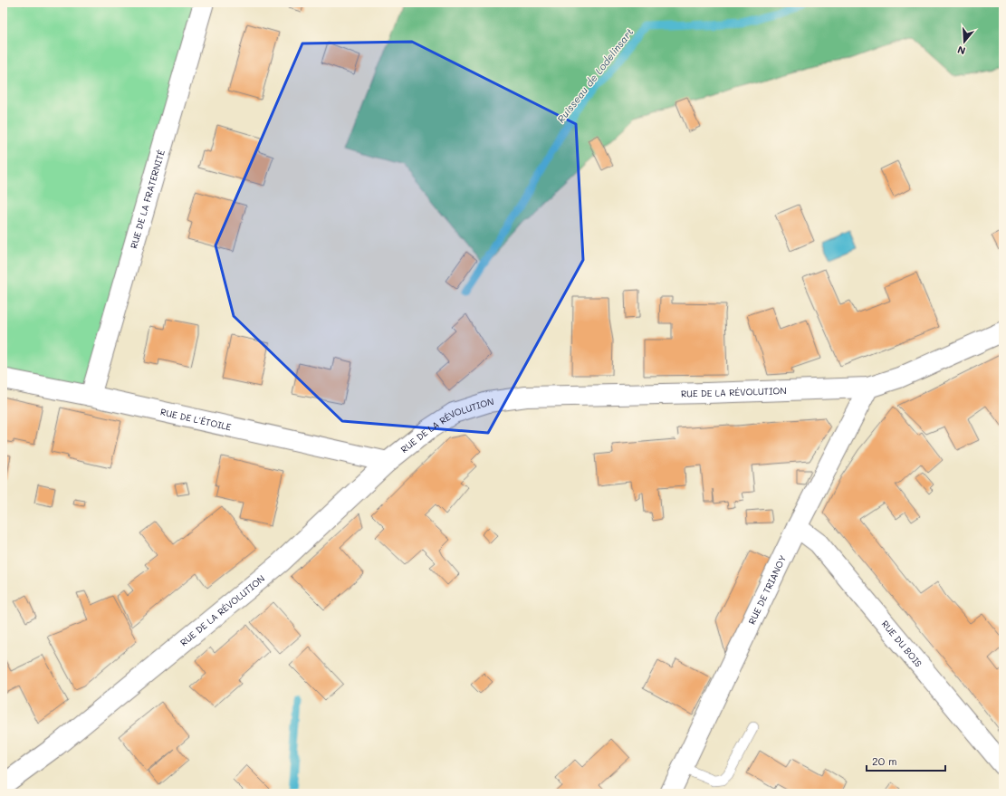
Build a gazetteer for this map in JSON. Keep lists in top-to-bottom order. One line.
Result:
{"streets":{"street":["RUE DE LA FRATERNITÉ","RUE DE LA RÉVOLUTION","RUE DE L'ÉTOILE","RUE DE TRIANOY","RUE DU BOIS"]},"crossings":[["RUE DE LA FRATERNITÉ","RUE DE L'ÉTOILE"],["RUE DE LA RÉVOLUTION","RUE DE L'ÉTOILE"],["RUE DE LA RÉVOLUTION","RUE DE TRIANOY"],["RUE DE TRIANOY","RUE DU BOIS"]],"water":["Ruisseau de Lodelinsart"],"scale_bar":"20 m","north":"bottom"}
